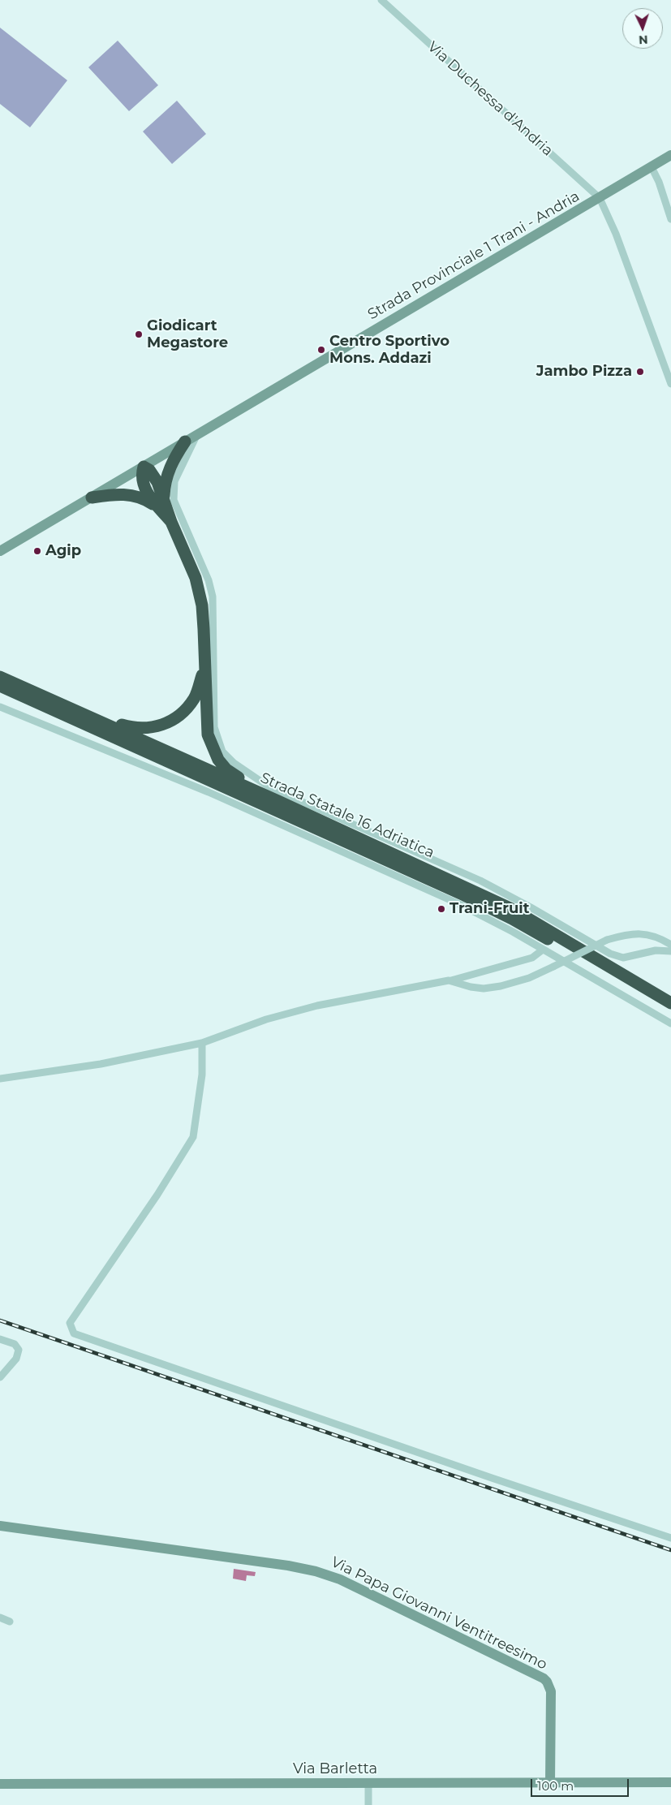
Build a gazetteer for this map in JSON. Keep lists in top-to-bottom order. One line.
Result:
{"streets":{"highway":["Strada Statale 16 Adriatica"],"main road":["Strada Provinciale 1 Trani - Andria","Via Papa Giovanni Ventitreesimo","Via Barletta"],"street":["Via Duchessa d'Andria"]},"crossings":[["Via Duchessa d'Andria","Strada Provinciale 1 Trani - Andria"],["Via Papa Giovanni Ventitreesimo","Via Barletta"]],"places":["Giodicart Megastore","Centro Sportivo Mons. Addazi","Jambo Pizza","Agip","Trani-Fruit"],"scale_bar":"100 m","north":"bottom"}
